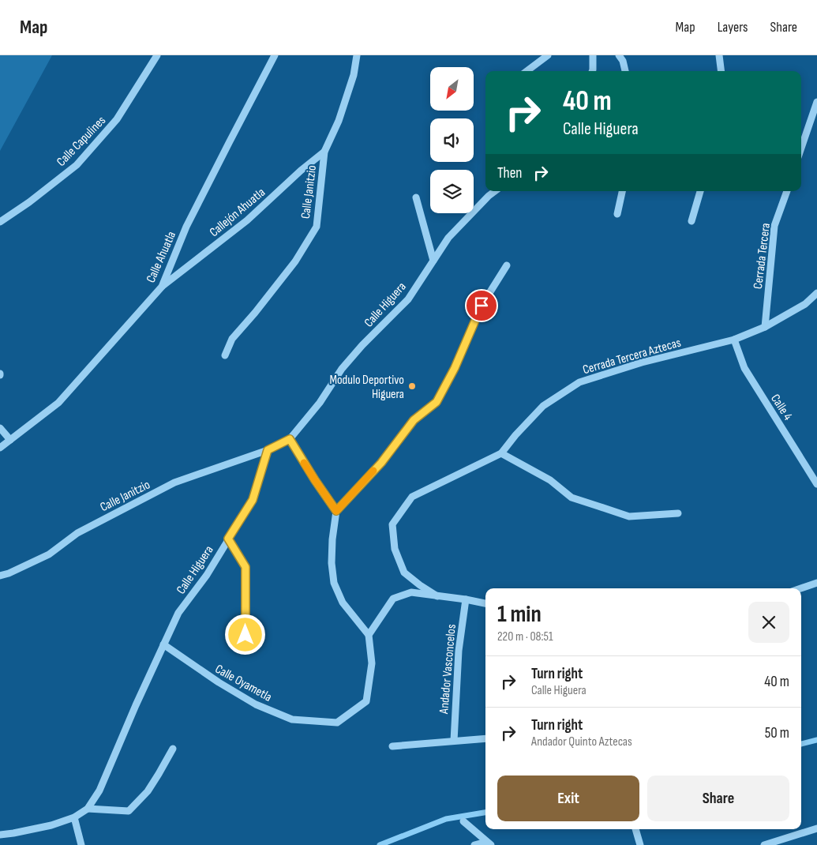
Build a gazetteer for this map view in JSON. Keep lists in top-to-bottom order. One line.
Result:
{"streets":{"street":["Calle Capulines","Calle Janitzio","Callejón Ahuatla","Cerrada Tercera","Calle Ahuatla","Calle Higuera","Cerrada Tercera Aztecas","Calle 4","Andador Vasconcelos","Calle Oyametla"]},"crossings":[["Calle Janitzio","Callejón Ahuatla"],["Calle Janitzio","Calle Higuera"],["Callejón Ahuatla","Calle Ahuatla"],["Cerrada Tercera","Cerrada Tercera Aztecas"],["Calle Higuera","Calle Oyametla"],["Cerrada Tercera Aztecas","Calle 4"]],"places":["Modulo Deportivo Higuera"],"north":"bottom left","page":{"header":"Map","nav":["Map","Layers","Share"],"turn":["40 m","Calle Higuera"],"then":"Then","heading":["1 min","220 m · 08:51"],"list":[{"name":"Turn right","note":"Calle Higuera","value":"40 m"},{"name":"Turn right","note":"Andador Quinto Aztecas","value":"50 m"}],"buttons":["Exit","Share"]}}
